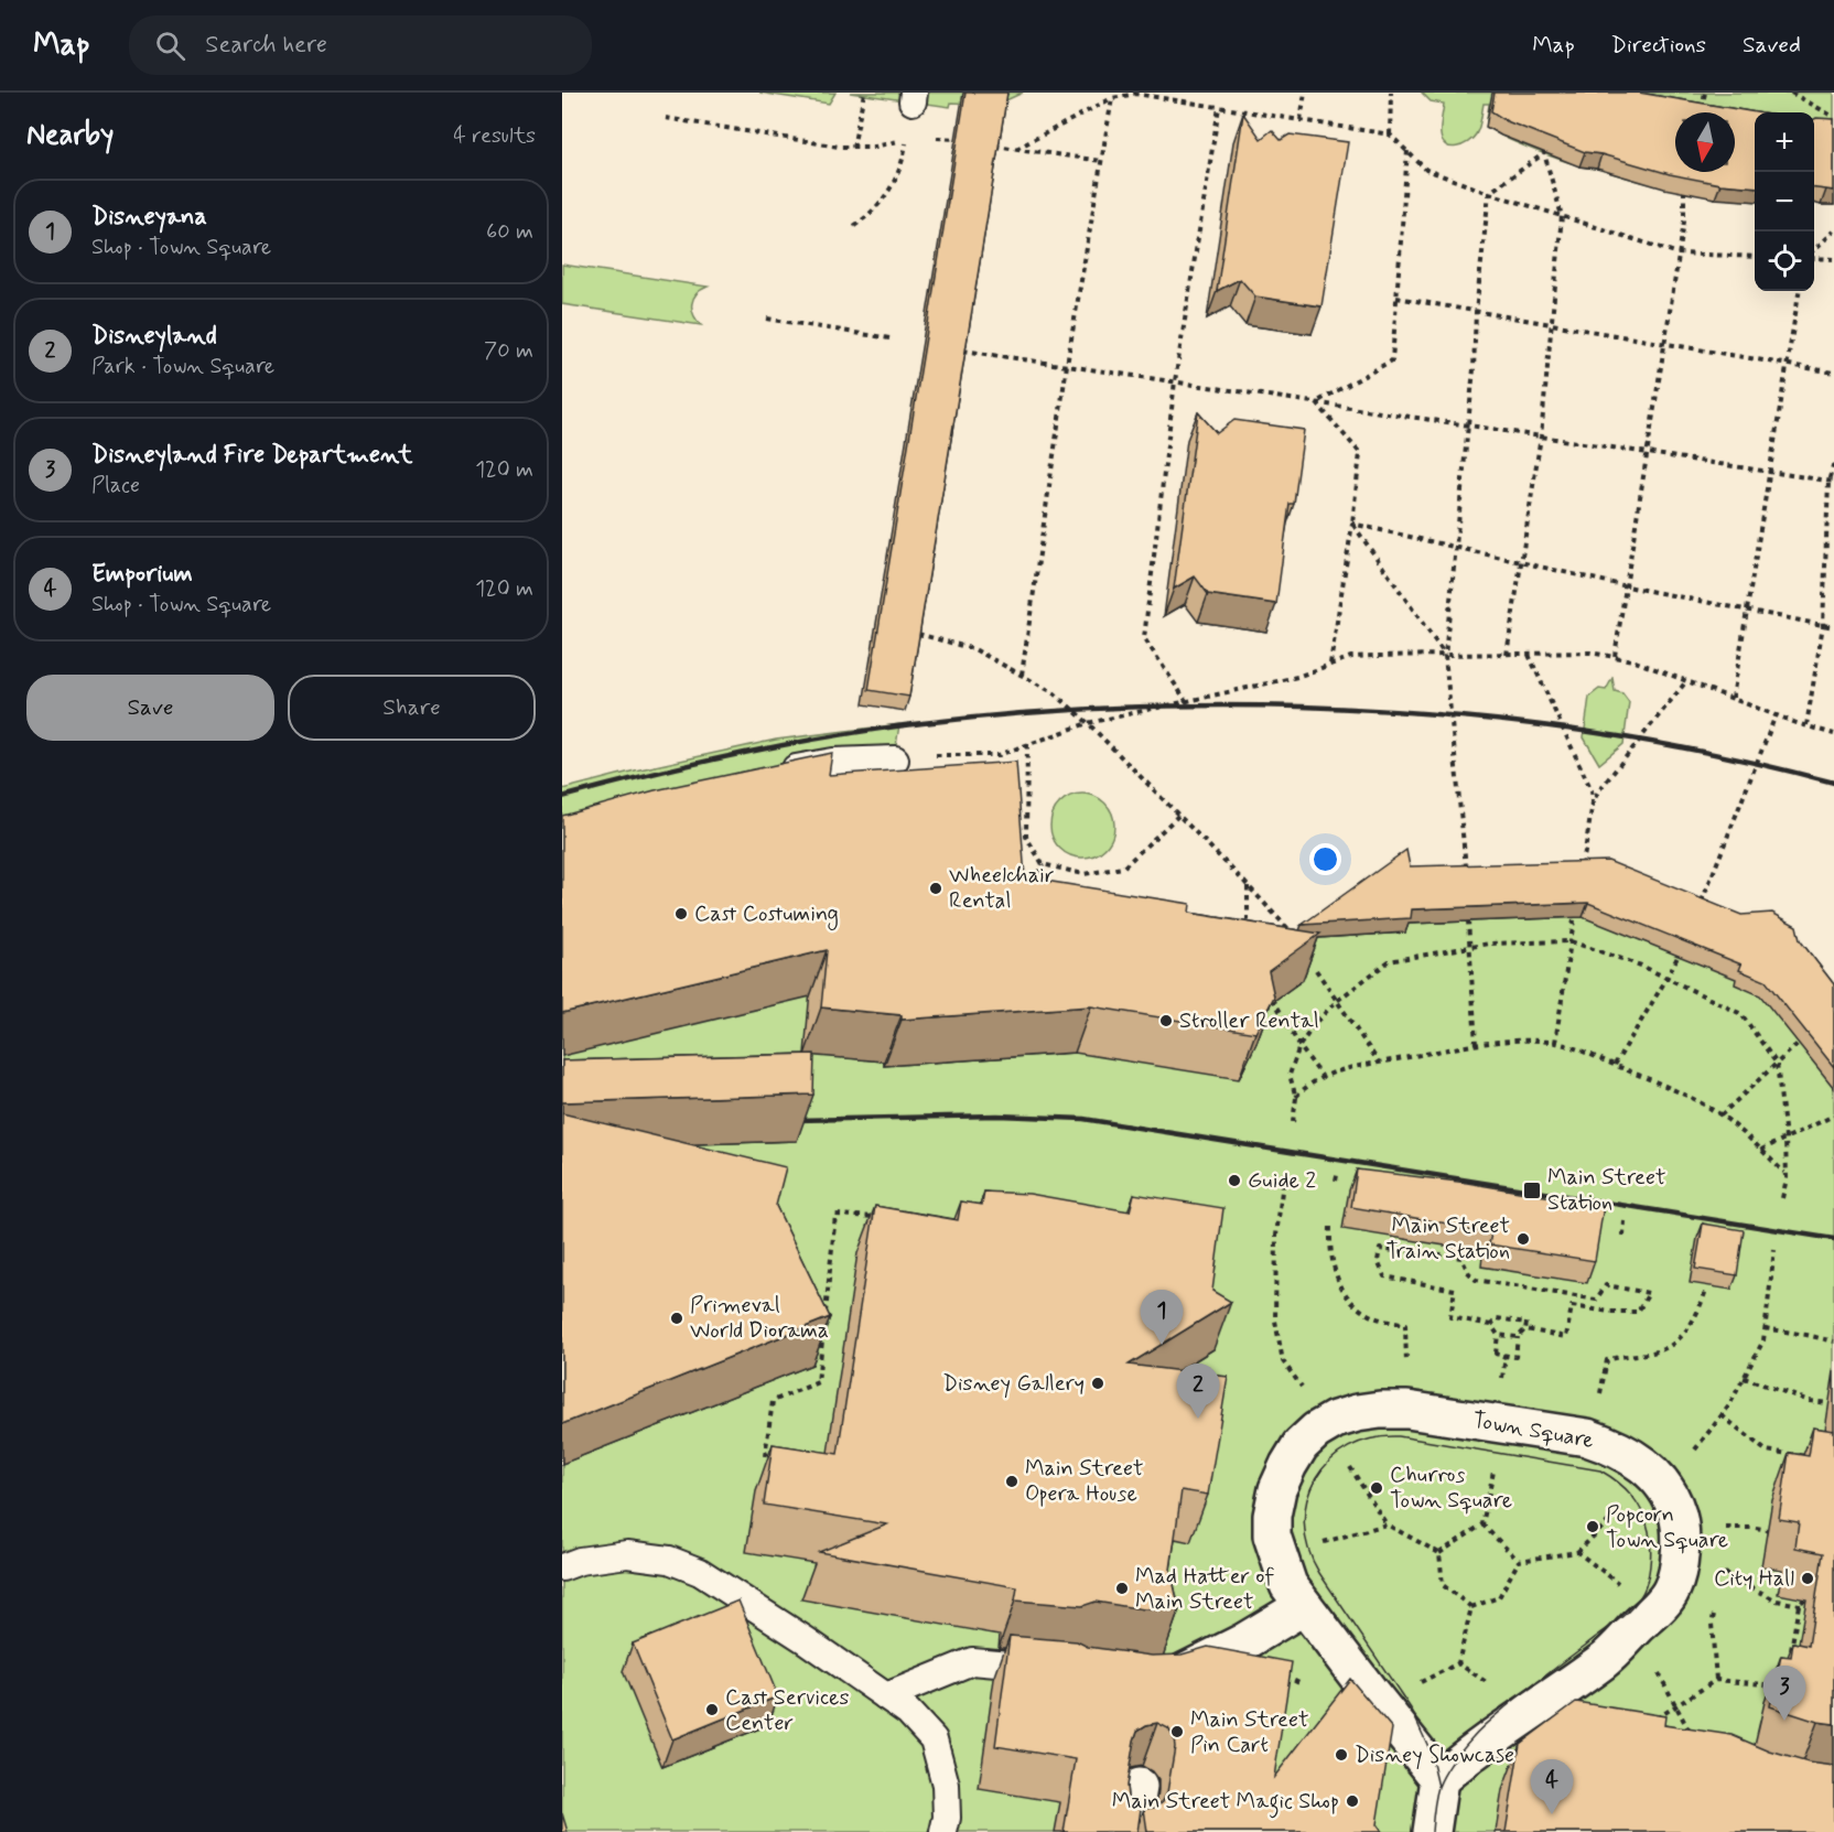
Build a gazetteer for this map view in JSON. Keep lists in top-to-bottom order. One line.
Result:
{"streets":{"street":["Town Square"]},"places":{"other":["Wheelchair Rental","Cast Costuming","Stroller Rental","Guide 2","Main Street Train Station","Primeval World Diorama","Disney Gallery","Main Street Opera House","Churros Town Square","Popcorn Town Square","City Hall","Mad Hatter of Main Street","Cast Services Center","Main Street Pin Cart","Disney Showcase","Main Street Magic Shop"],"transit":["Main Street Station"]},"north":"bottom","page":{"header":"Map","search":"Search here","nav":["Map","Directions","Saved"],"heading":["Nearby","4 results"],"map_buttons":["+","−"],"list":[{"mark":"1","name":"Disneyana","note":"Shop · Town Square","value":"60 m"},{"mark":"2","name":"Disneyland","note":"Park · Town Square","value":"70 m"},{"mark":"3","name":"Disneyland Fire Department","note":"Place","value":"120 m"},{"mark":"4","name":"Emporium","note":"Shop · Town Square","value":"120 m"}],"buttons":["Save","Share"],"pins":["1","2","3","4"]}}
